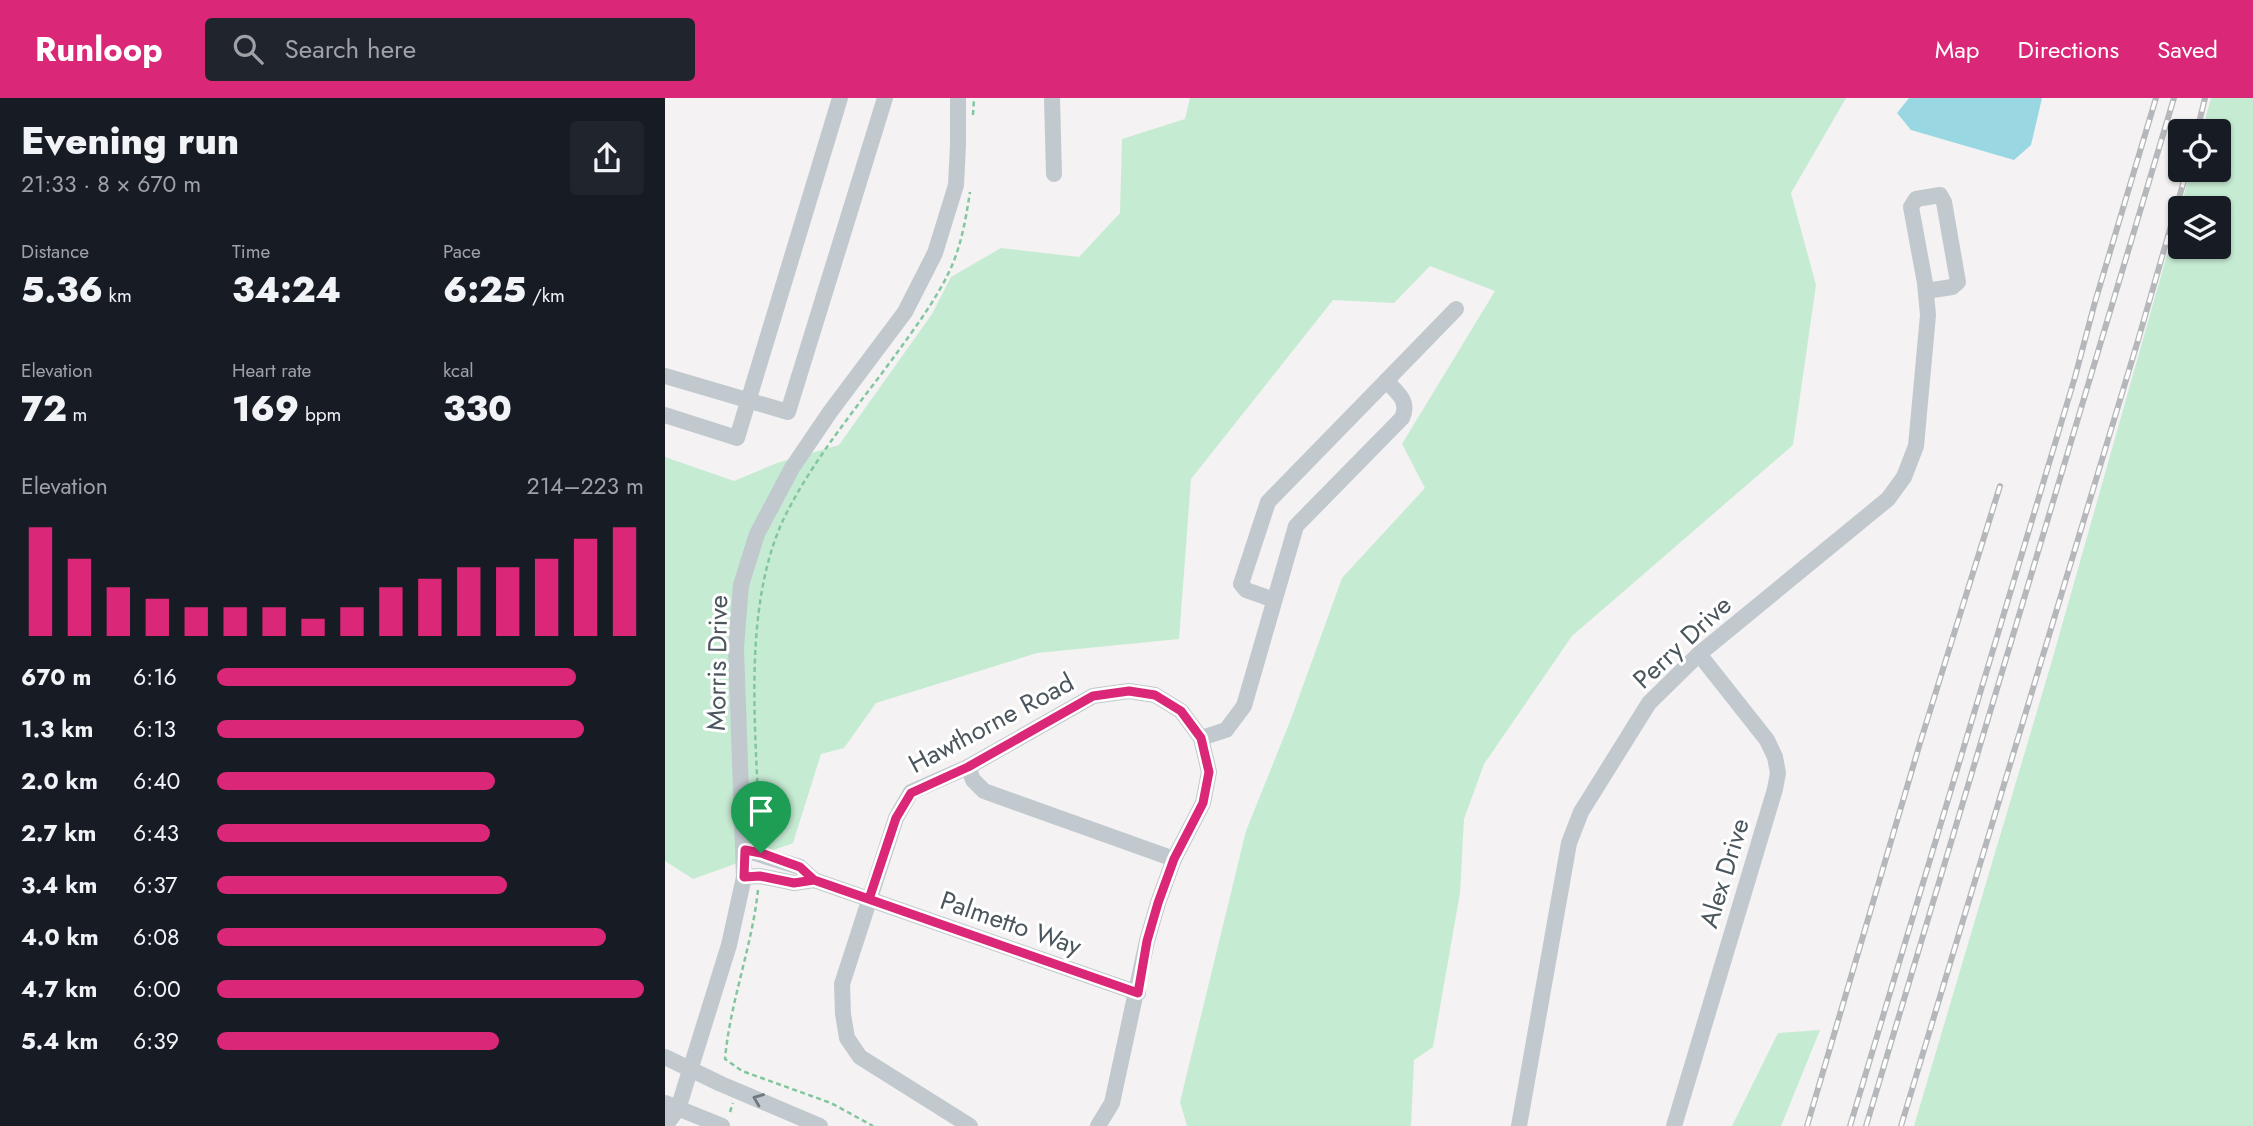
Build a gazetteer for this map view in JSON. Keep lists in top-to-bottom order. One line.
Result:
{"streets":{"street":["Perry Drive","Morris Drive","Hawthorne Road","Alex Drive","Palmetto Way"]},"crossings":[["Perry Drive","Alex Drive"],["Hawthorne Road","Palmetto Way"]],"page":{"header":"Runloop","search":"Search here","nav":["Map","Directions","Saved"],"heading":["Evening run","21:33 · 8 × 670 m"],"stats":[["Distance","5.36 km"],["Time","34:24"],["Pace","6:25 /km"],["Elevation","72 m"],["Heart rate","169 bpm"],["kcal","330"]],"chart":["Elevation","214–223 m"],"list":[{"name":"670 m","note":"6:16"},{"name":"1.3 km","note":"6:13"},{"name":"2.0 km","note":"6:40"},{"name":"2.7 km","note":"6:43"},{"name":"3.4 km","note":"6:37"},{"name":"4.0 km","note":"6:08"},{"name":"4.7 km","note":"6:00"},{"name":"5.4 km","note":"6:39"}]}}
